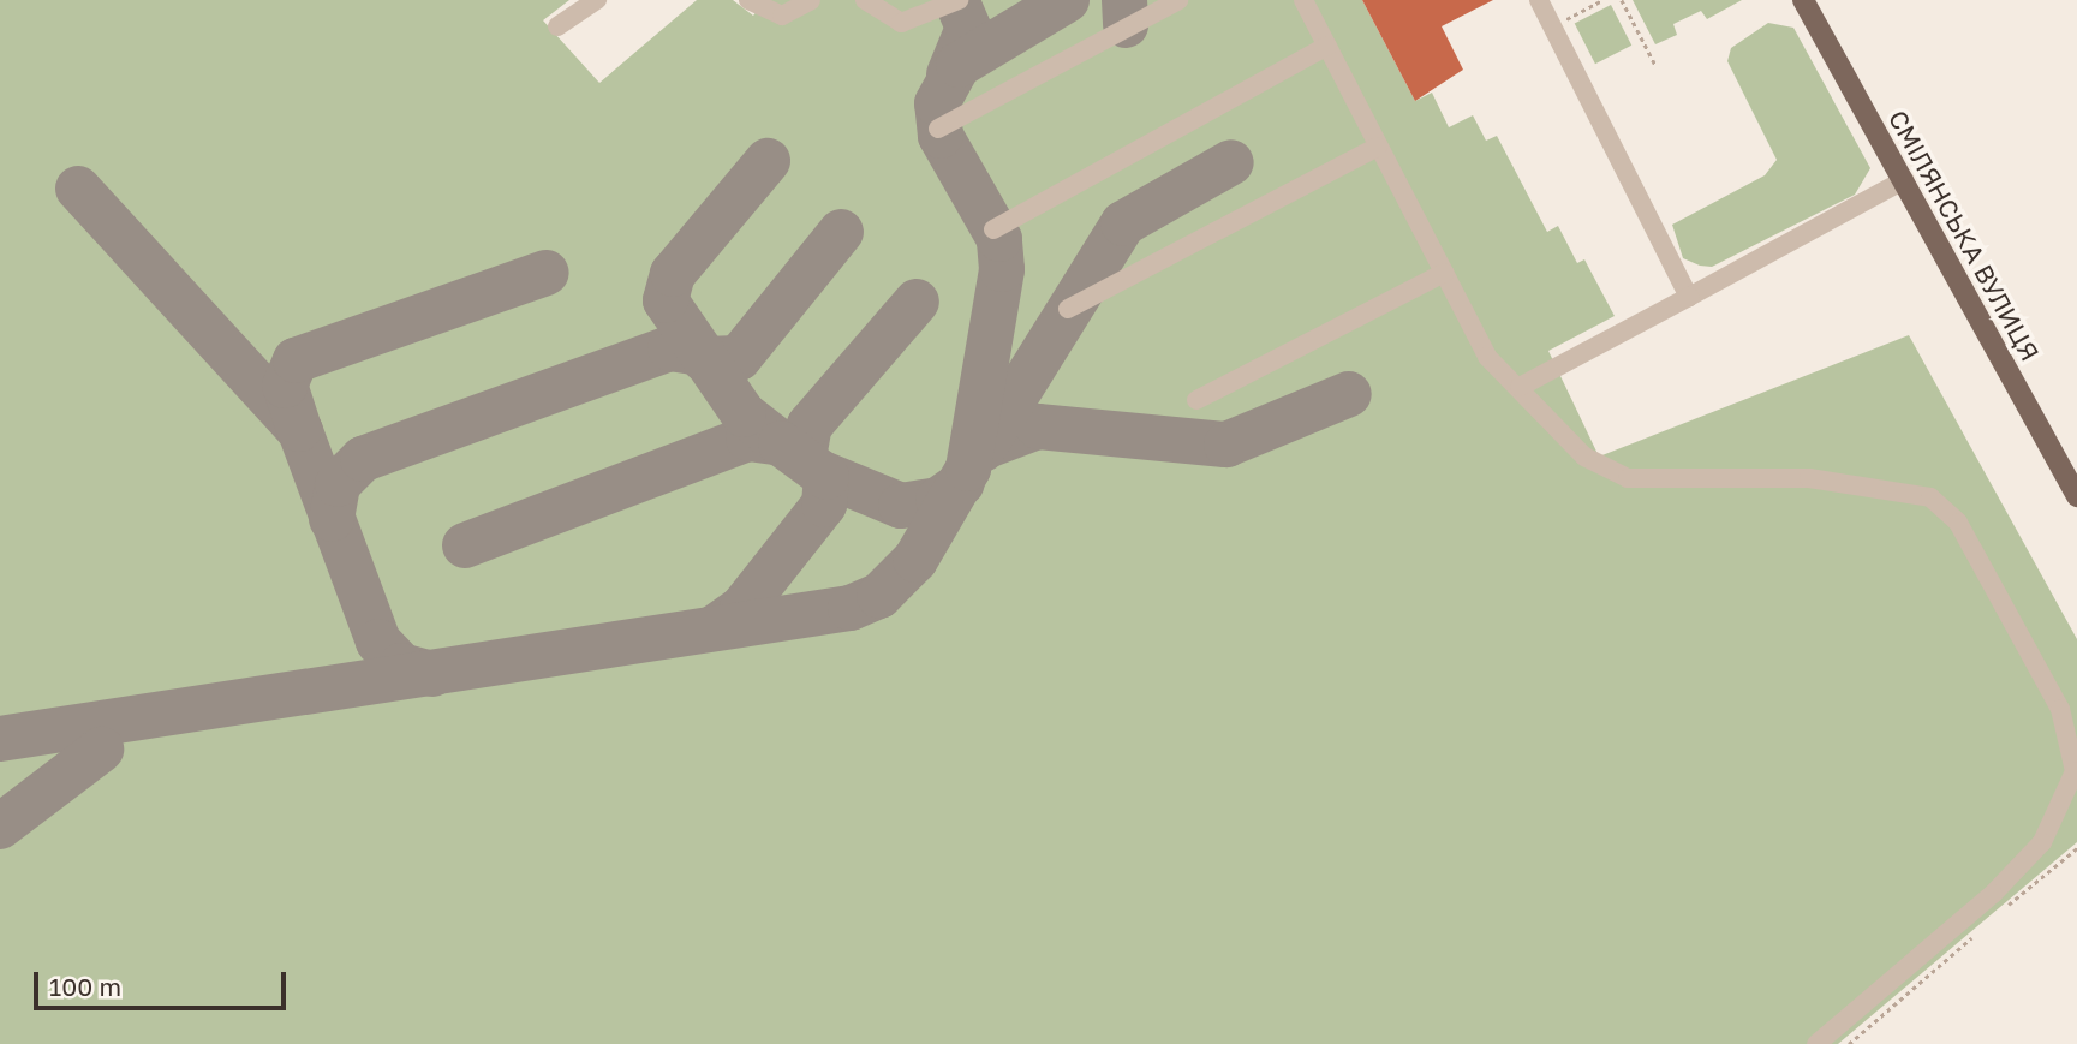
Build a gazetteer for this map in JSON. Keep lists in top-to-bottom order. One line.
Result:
{"streets":{"main road":["СМІЛЯНСЬКА ВУЛИЦЯ"]},"scale_bar":"100 m"}
